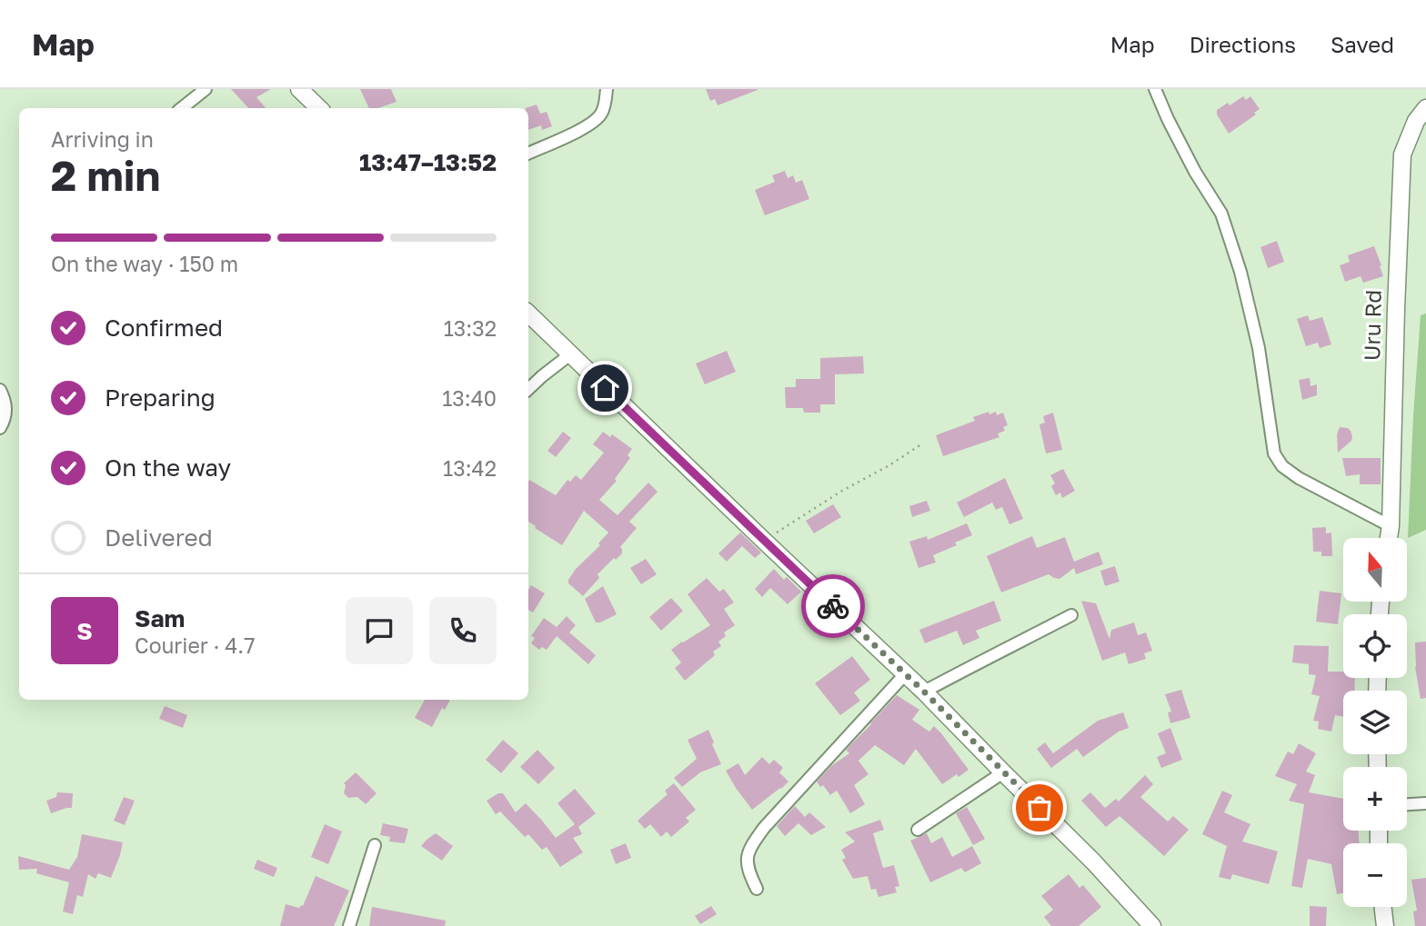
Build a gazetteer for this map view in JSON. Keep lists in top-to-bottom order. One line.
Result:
{"streets":{"street":["Uru Rd"]},"north":"top","page":{"header":"Map","nav":["Map","Directions","Saved"],"heading":["2 min","Arriving in","13:47–13:52"],"panel":["Sam","Courier · 4.7"],"bar":"On the way · 150 m","list":[["Confirmed","13:32"],["Preparing","13:40"],["On the way","13:42"],"Delivered"],"map_buttons":["+","−"],"round":"S"}}
